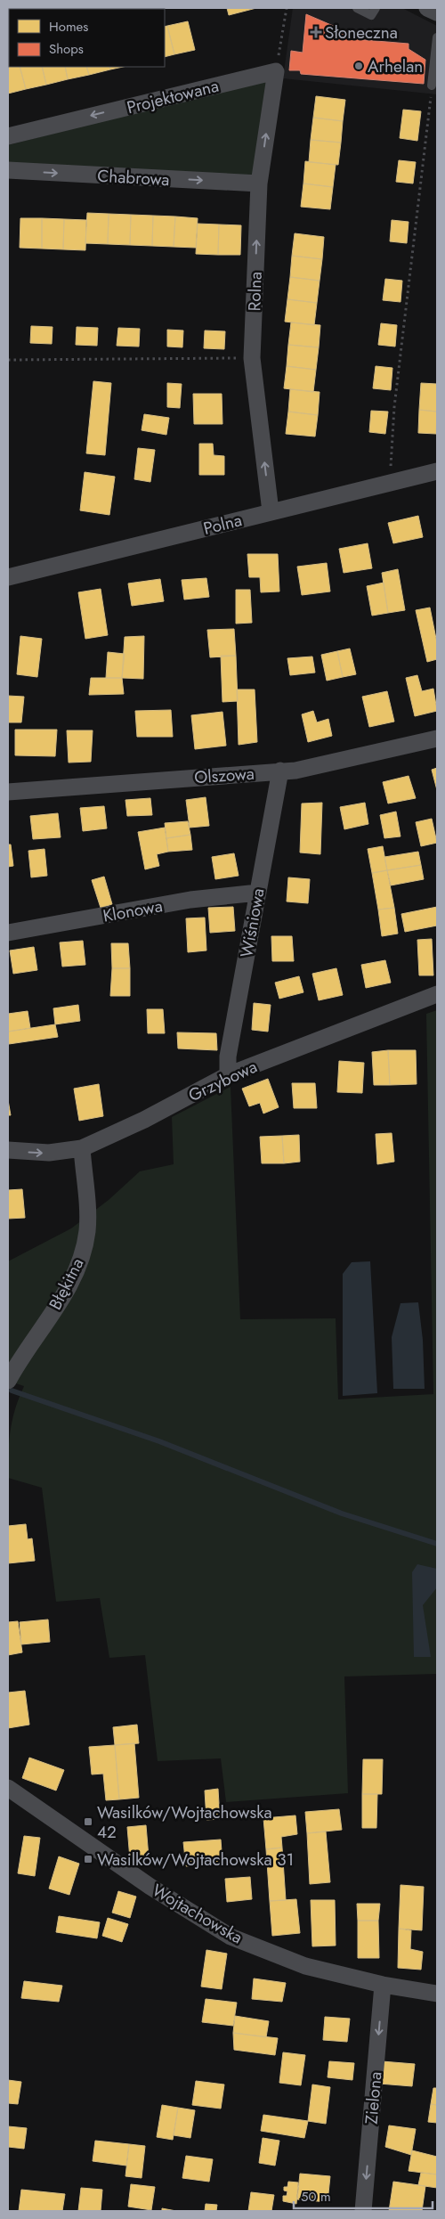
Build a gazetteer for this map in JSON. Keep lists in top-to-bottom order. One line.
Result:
{"streets":{"street":["Projektowana","Chabrowa","Rolna","Polna","Olszowa","Klonowa","Wiśniowa","Grzybowa","Błękitna","Wojtachowska","Zielona"]},"crossings":[["Projektowana","Rolna"],["Chabrowa","Rolna"],["Rolna","Polna"],["Olszowa","Wiśniowa"],["Klonowa","Wiśniowa"],["Wiśniowa","Grzybowa"],["Grzybowa","Błękitna"],["Wojtachowska","Zielona"]],"one_way":["Projektowana","Chabrowa","Rolna","Zielona"],"places":{"health":["Słoneczna"],"other":["Arhelan"],"transit":["Wasilków/Wojtachowska 42","Wasilków/Wojtachowska 31"]},"legend":["Homes","Shops"],"scale_bar":"50 m"}
